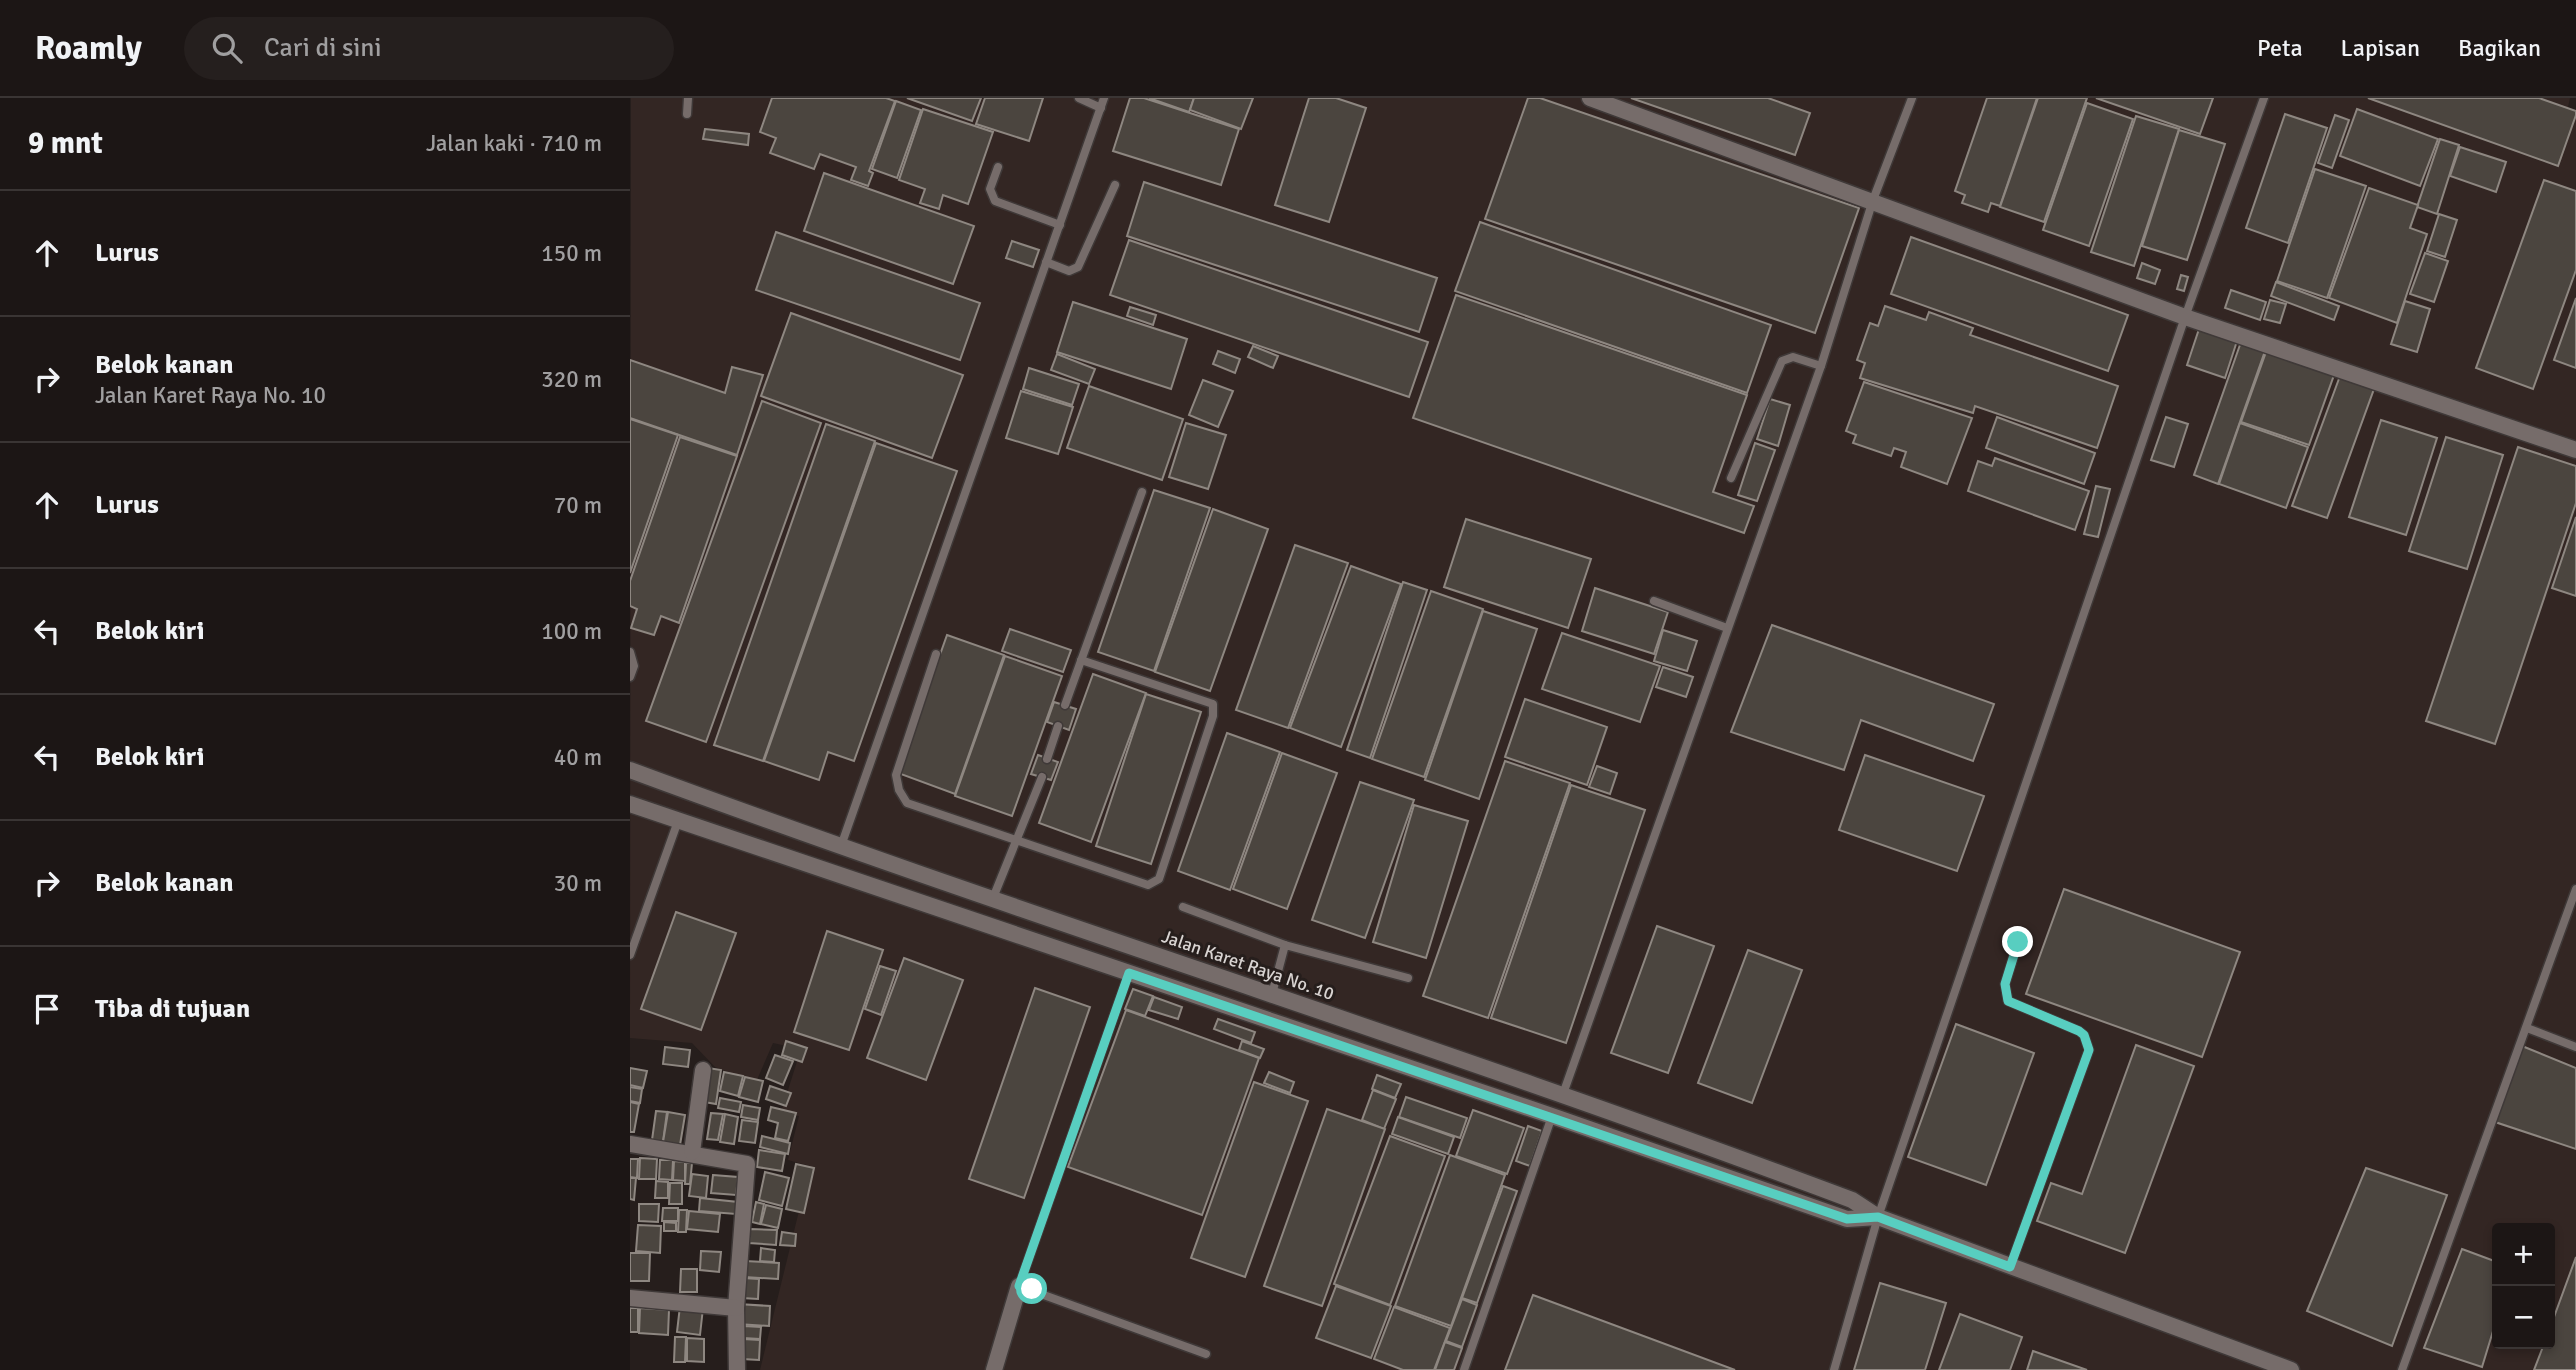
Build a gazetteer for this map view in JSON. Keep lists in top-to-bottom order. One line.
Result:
{"streets":{"street":["Jalan Karet Raya No. 10"]},"page":{"header":"Roamly","search":"Cari di sini","nav":["Peta","Lapisan","Bagikan"],"heading":["9 mnt","Jalan kaki · 710 m"],"list":[["Lurus","150 m"],["Belok kanan","Jalan Karet Raya No. 10","320 m"],["Lurus","70 m"],["Belok kiri","100 m"],["Belok kiri","40 m"],["Belok kanan","30 m"],"Tiba di tujuan"],"map_buttons":["+","−"]}}
